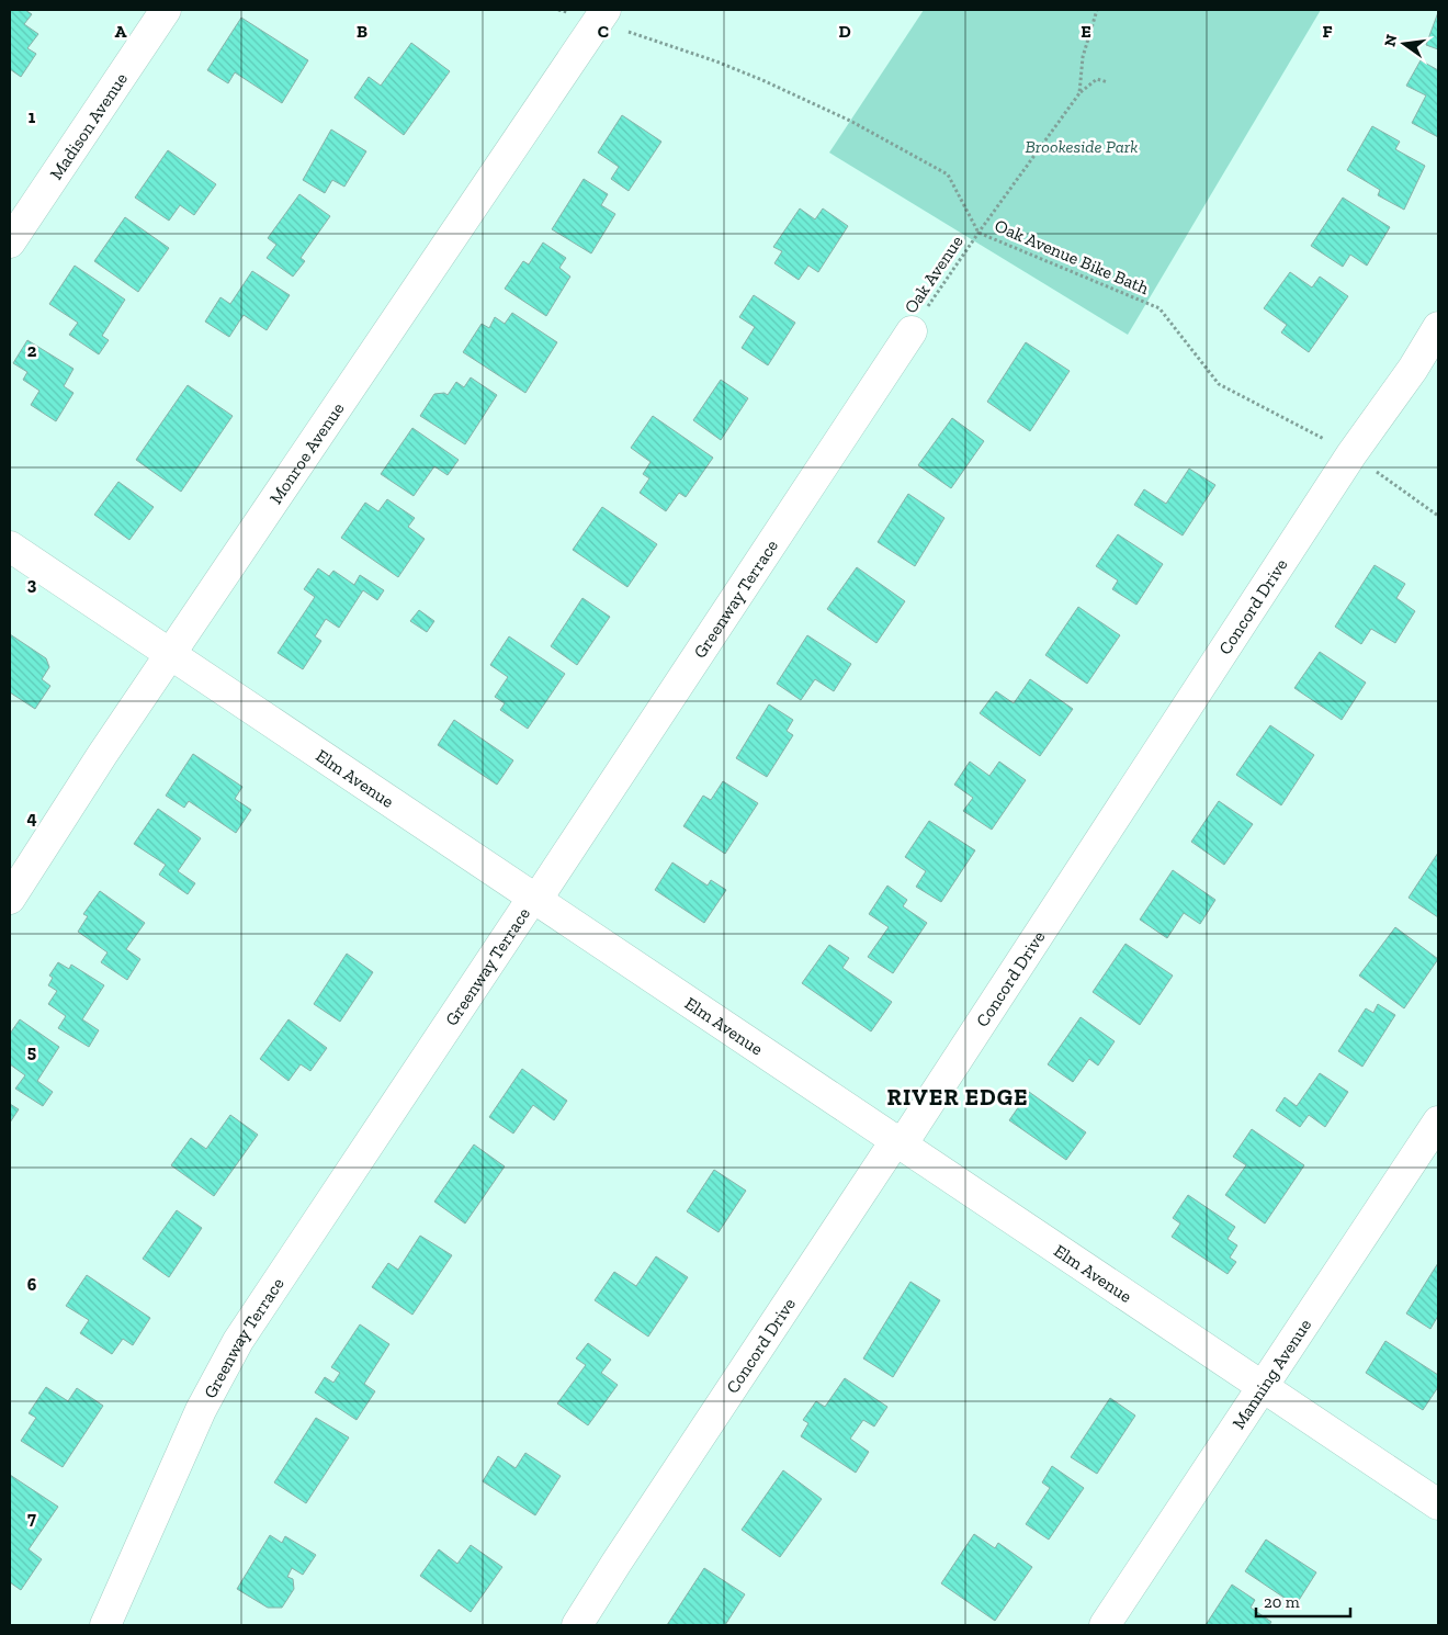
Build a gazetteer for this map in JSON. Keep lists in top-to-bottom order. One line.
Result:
{"streets":{"street":["Madison Avenue","Monroe Avenue","Greenway Terrace","Concord Drive","Elm Avenue","Manning Avenue"],"path":["Oak Avenue Bike Bath","Oak Avenue"]},"crossings":[["Oak Avenue Bike Bath","Oak Avenue"],["Oak Avenue Bike Bath","Monroe Avenue"],["Oak Avenue Bike Bath","Concord Drive"],["Oak Avenue","Greenway Terrace"],["Monroe Avenue","Elm Avenue"],["Greenway Terrace","Elm Avenue"],["Concord Drive","Elm Avenue"],["Elm Avenue","Manning Avenue"]],"districts":["RIVER EDGE"],"parks":["Brookeside Park"],"scale_bar":"20 m","north":"left","grid":{"columns":["A","B","C","D","E","F"],"rows":["1","2","3","4","5","6","7"]}}
